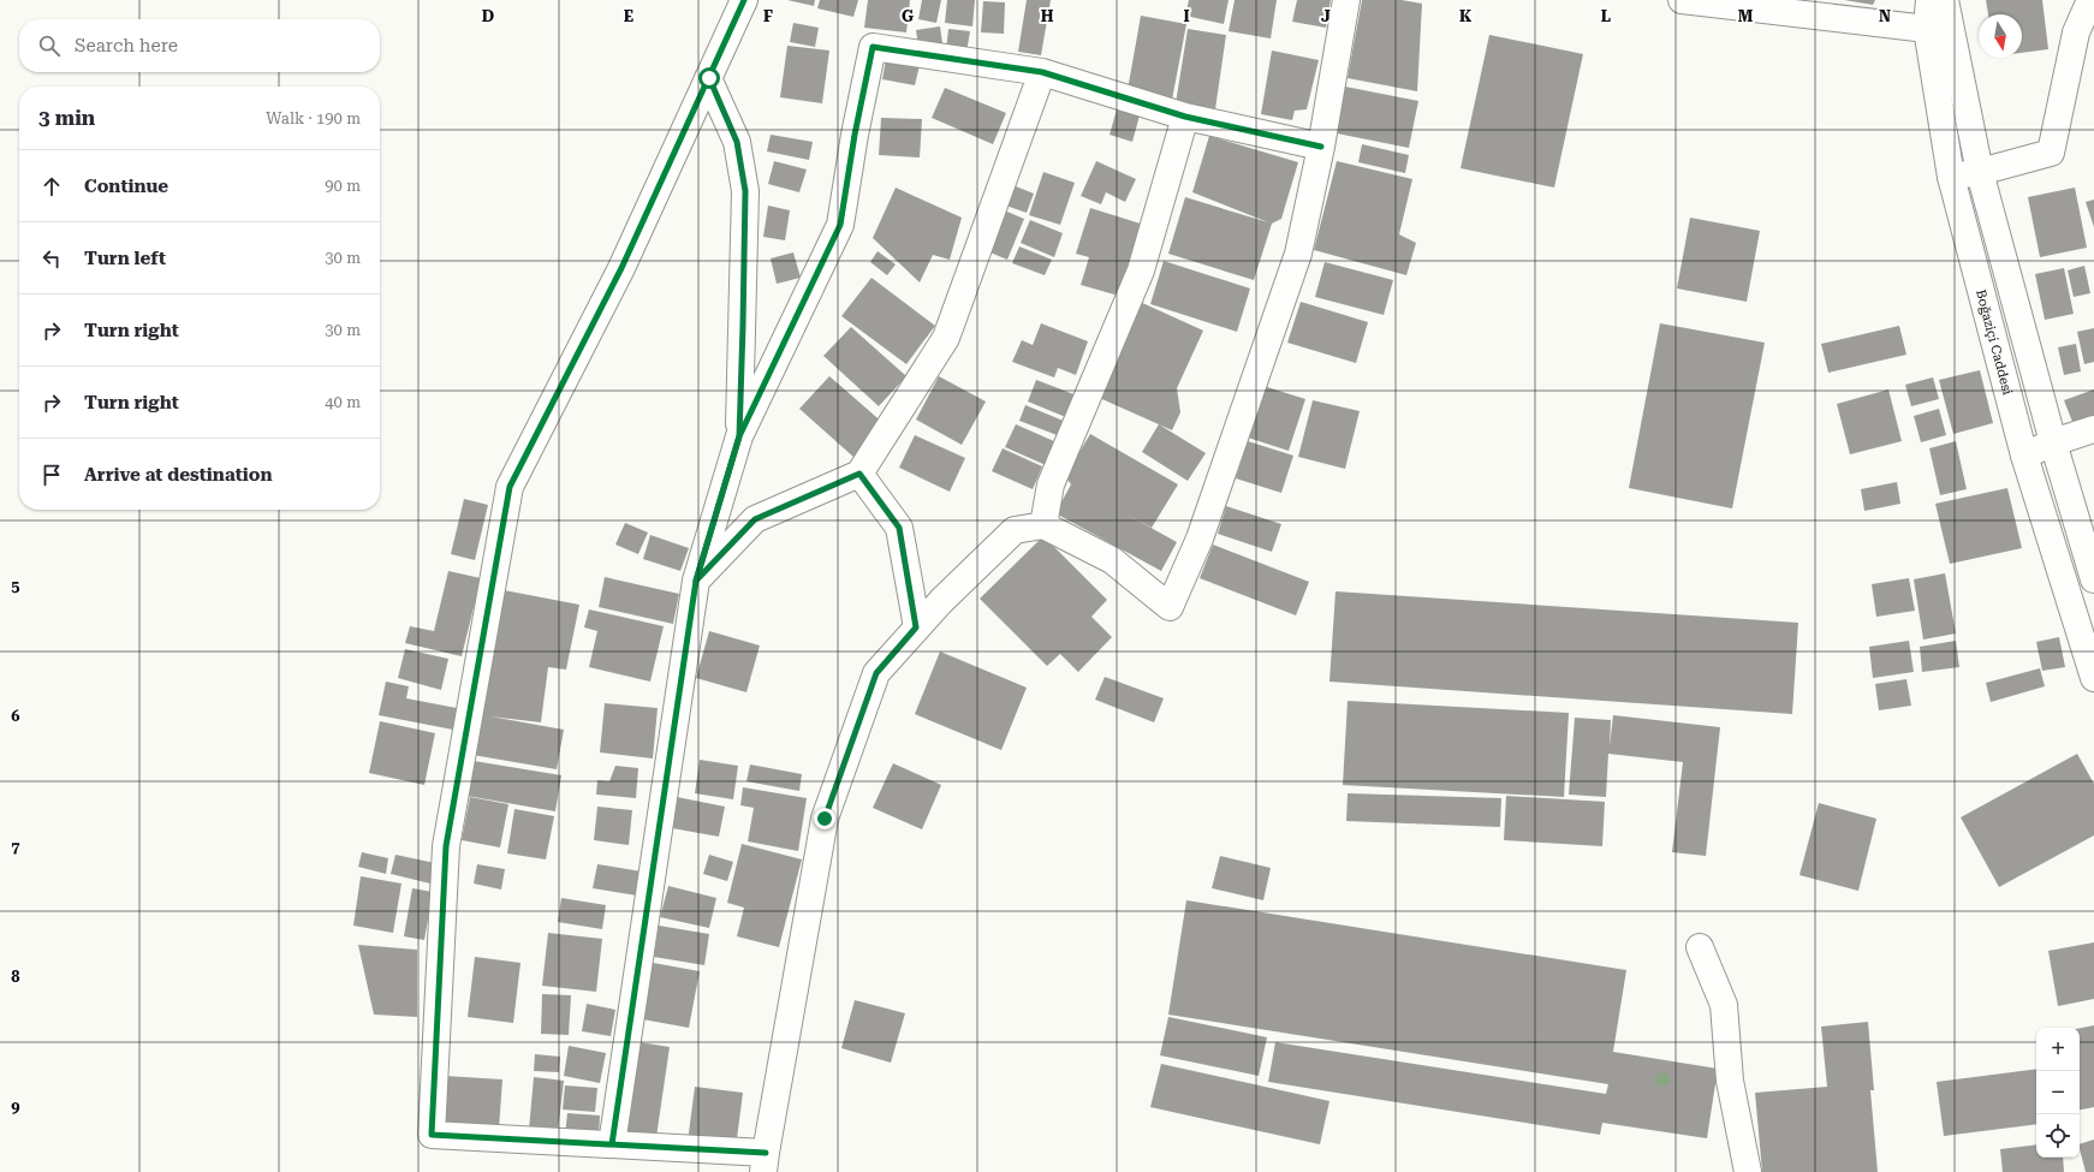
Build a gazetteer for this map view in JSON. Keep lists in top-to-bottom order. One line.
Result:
{"streets":{"street":["Boğaziçi Caddesi"]},"north":"bottom","page":{"search":"Search here","heading":["3 min","Walk · 190 m"],"list":[["Continue","90 m"],["Turn left","30 m"],["Turn right","30 m"],["Turn right","40 m"],"Arrive at destination"],"map_buttons":["+","−"]},"grid":{"columns":["D","E","F","G","H","I","J","K","L","M","N"],"rows":["5","6","7","8","9"]}}
